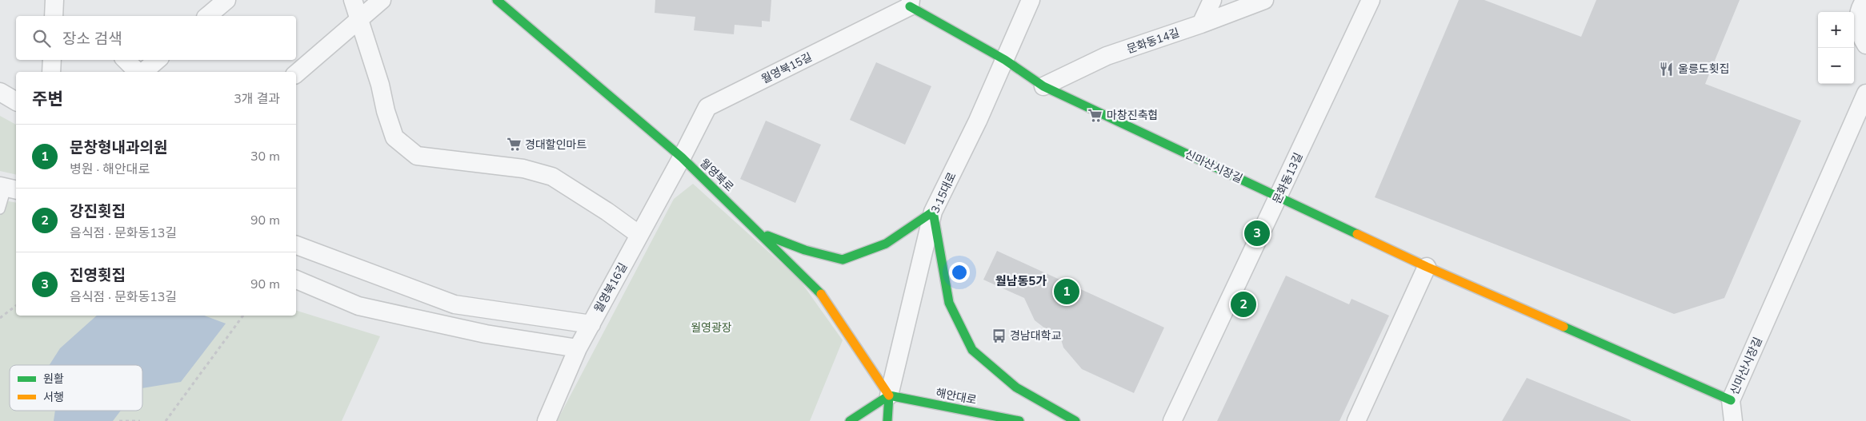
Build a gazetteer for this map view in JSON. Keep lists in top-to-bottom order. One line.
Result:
{"streets":{"main road":["신마산시장길","월영북로","해안대로"],"street":["문화동14길","월영북15길","문화동13길","3·15대로","월영북16길"]},"crossings":[["문화동14길","신마산시장길"],["월영북15길","신마산시장길"],["월영북15길","월영북로"],["월영북15길","월영북16길"],["신마산시장길","문화동13길"],["신마산시장길","3·15대로"],["월영북로","3·15대로"],["월영북로","월영북16길"],["월영북로","해안대로"],["3·15대로","해안대로"]],"districts":["월남동5가"],"parks":["월영광장"],"places":{"restaurant":["울릉도횟집"],"supermarket":["마창진축협","경대할인마트"],"bus stop":["경남대학교"]},"legend":["원활","서행"],"page":{"map_buttons":["+","−"],"search":"장소 검색","heading":["주변","3개 결과"],"list":[{"mark":"1","name":"문창형내과의원","note":"병원 · 해안대로","value":"30 m"},{"mark":"2","name":"강진횟집","note":"음식점 · 문화동13길","value":"90 m"},{"mark":"3","name":"진영횟집","note":"음식점 · 문화동13길","value":"90 m"}],"pins":["3","1","2"]}}
